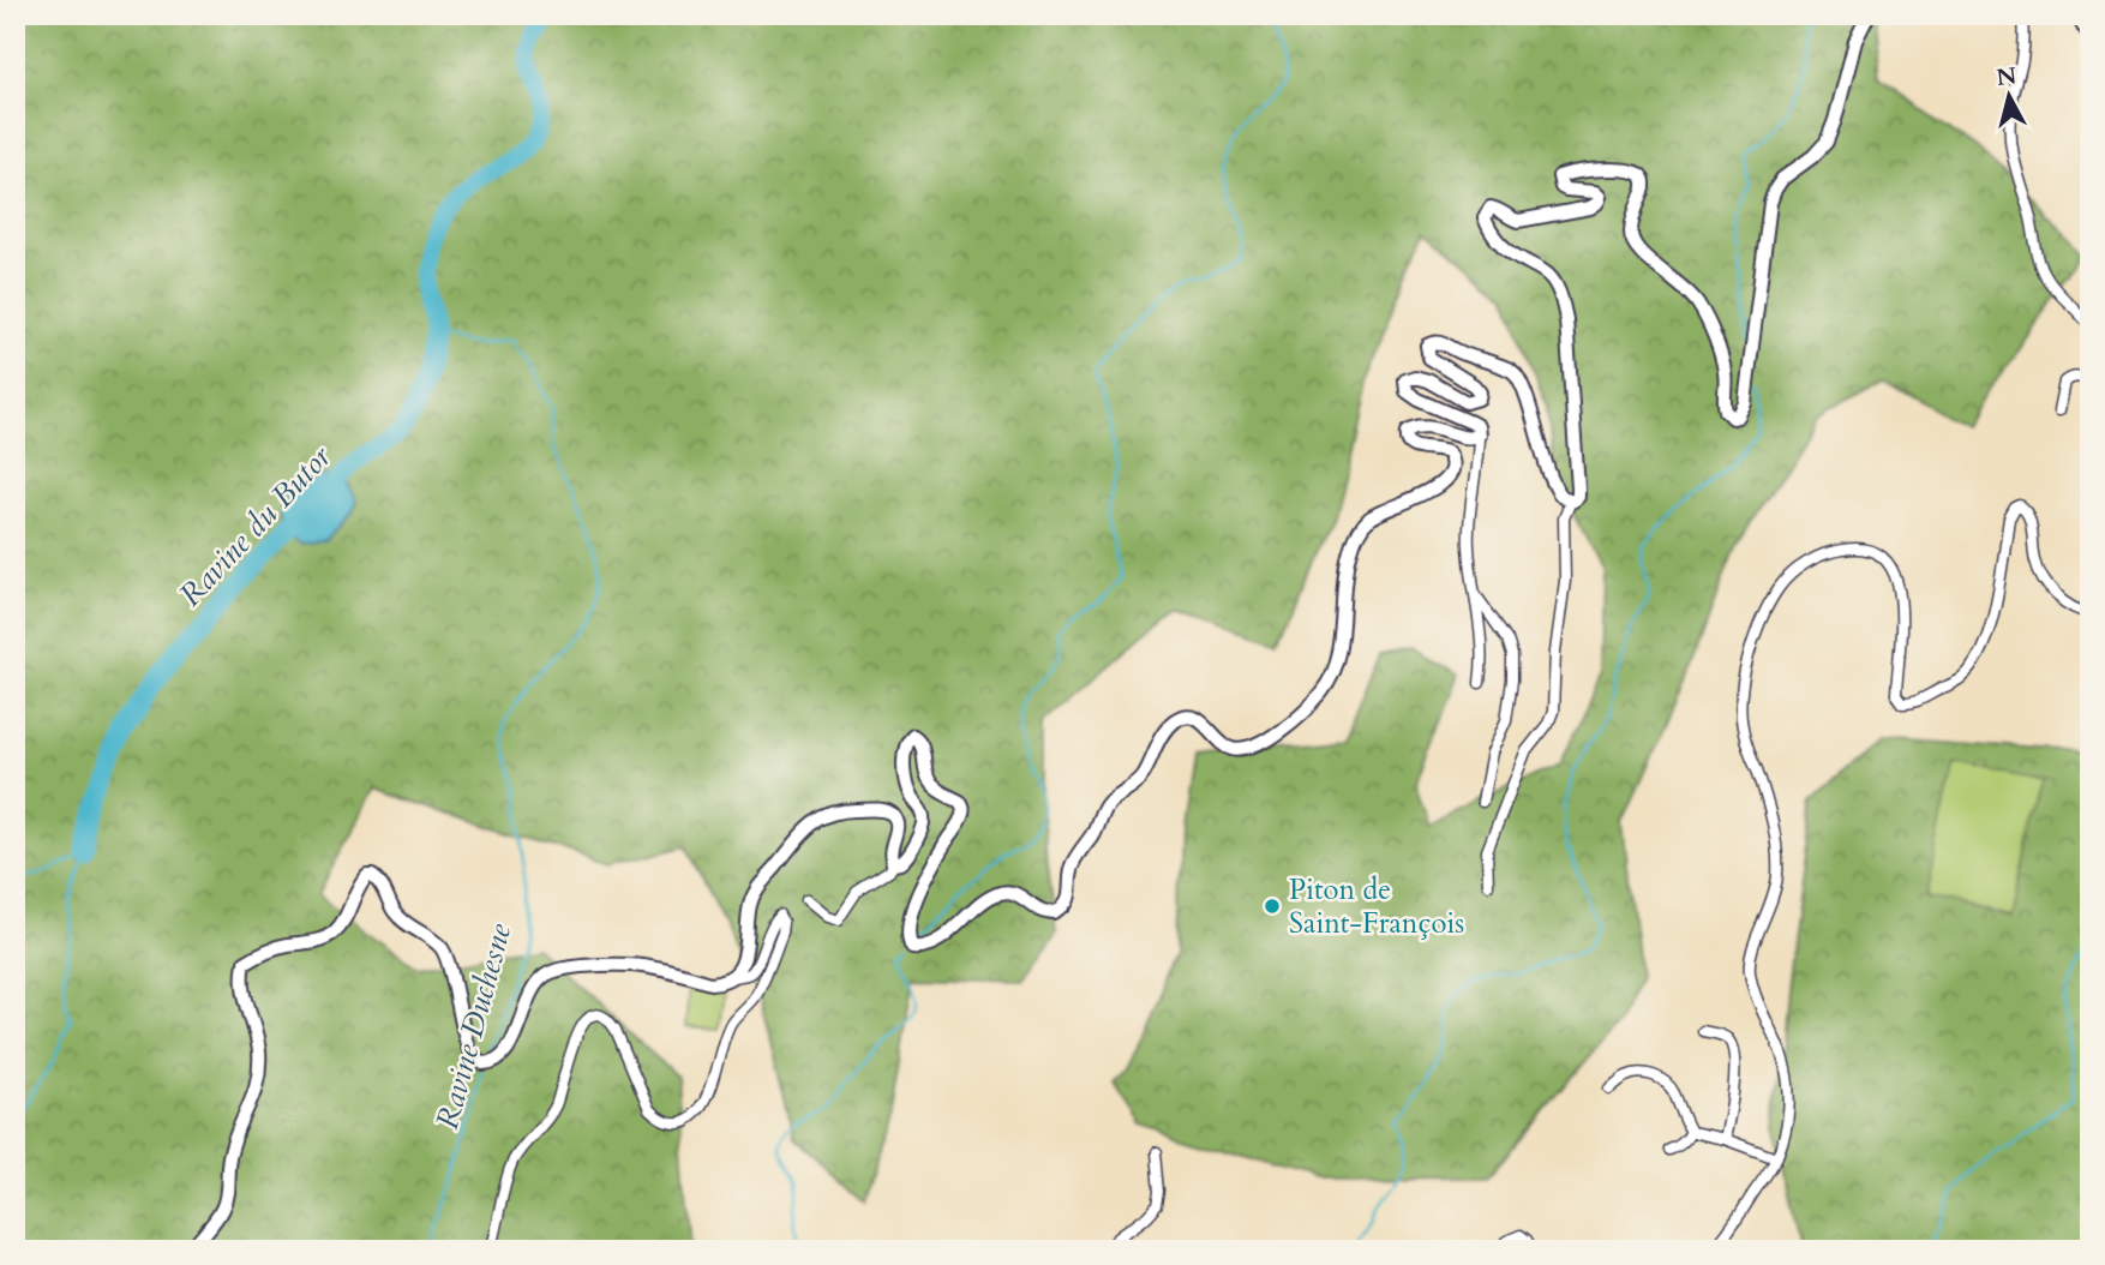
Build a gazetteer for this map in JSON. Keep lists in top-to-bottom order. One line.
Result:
{"water":["Ravine du Butor","Ravine Duchesne"],"places":["Piton de Saint-François"],"north":"top"}
